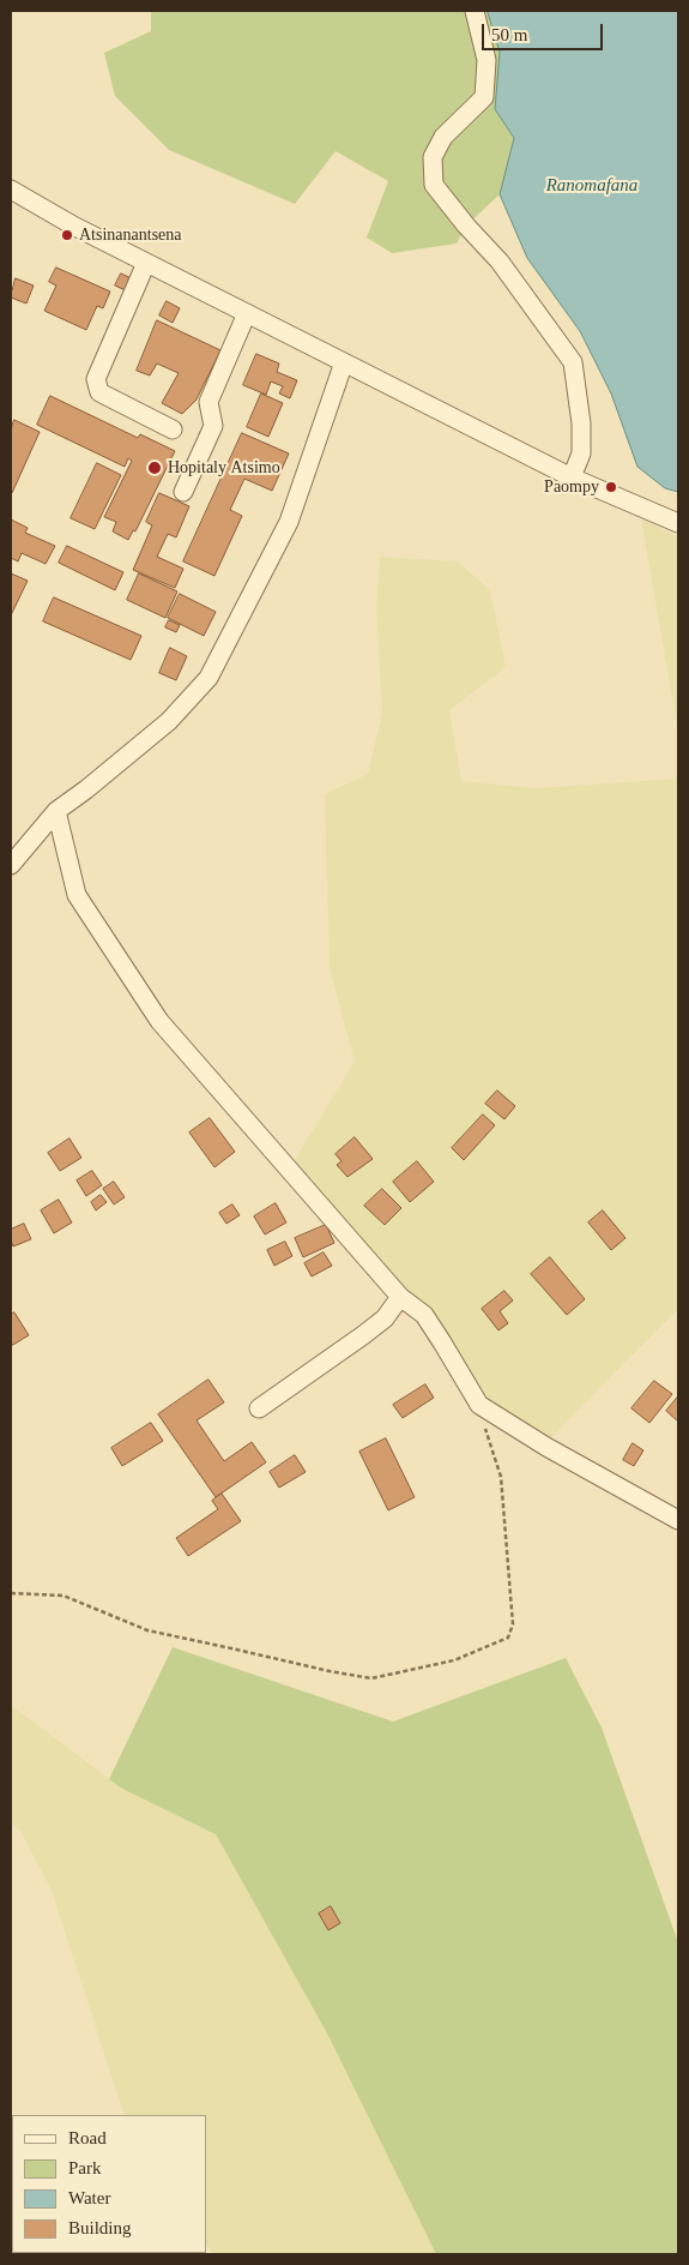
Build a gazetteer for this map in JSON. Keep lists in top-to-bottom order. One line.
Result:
{"water":["Ranomafana"],"places":["Atsinanantsena","Hopitaly Atsimo","Paompy"],"legend":["Road","Park","Water","Building"],"scale_bar":"50 m"}
